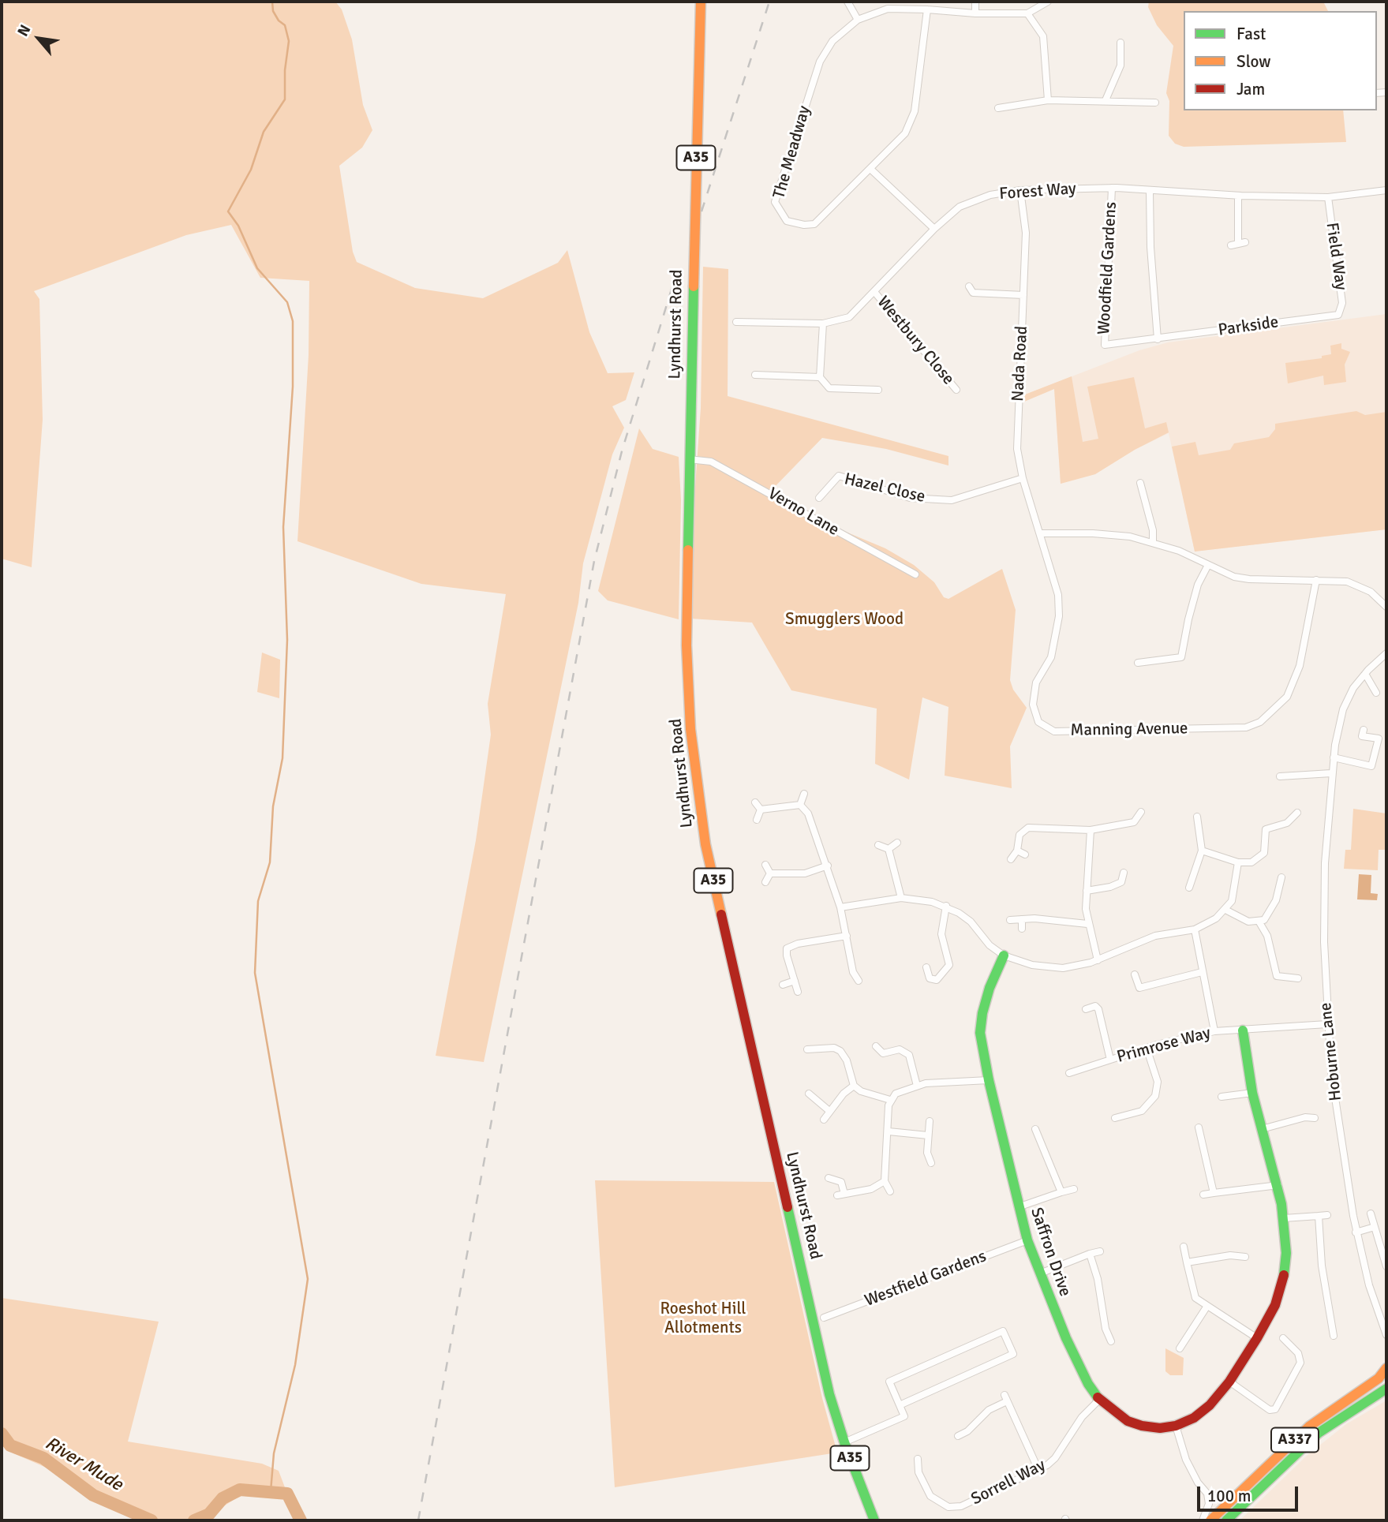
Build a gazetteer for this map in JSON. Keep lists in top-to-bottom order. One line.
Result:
{"streets":{"main road":["A35","Lyndhurst Road","Saffron Drive","A337"],"street":["The Meadway","Forest Way","Field Way","Woodfield Gardens","Parkside","Westbury Close","Nada Road","Hazel Close","Verno Lane","Manning Avenue","Primrose Way","Hoburne Lane","Westfield Gardens","Sorrell Way"]},"crossings":[["Forest Way","Field Way"],["Forest Way","Woodfield Gardens"],["Forest Way","Westbury Close"],["Forest Way","Nada Road"],["Field Way","Parkside"],["Woodfield Gardens","Parkside"],["Lyndhurst Road","Verno Lane"],["Nada Road","Hazel Close"],["Nada Road","Manning Avenue"],["Primrose Way","Hoburne Lane"],["Primrose Way","Saffron Drive"],["Saffron Drive","Westfield Gardens"],["Saffron Drive","Sorrell Way"]],"water":["River Mude"],"parks":["Smugglers Wood","Roeshot Hill Allotments"],"legend":["Fast","Slow","Jam"],"scale_bar":"100 m","north":"top left"}
